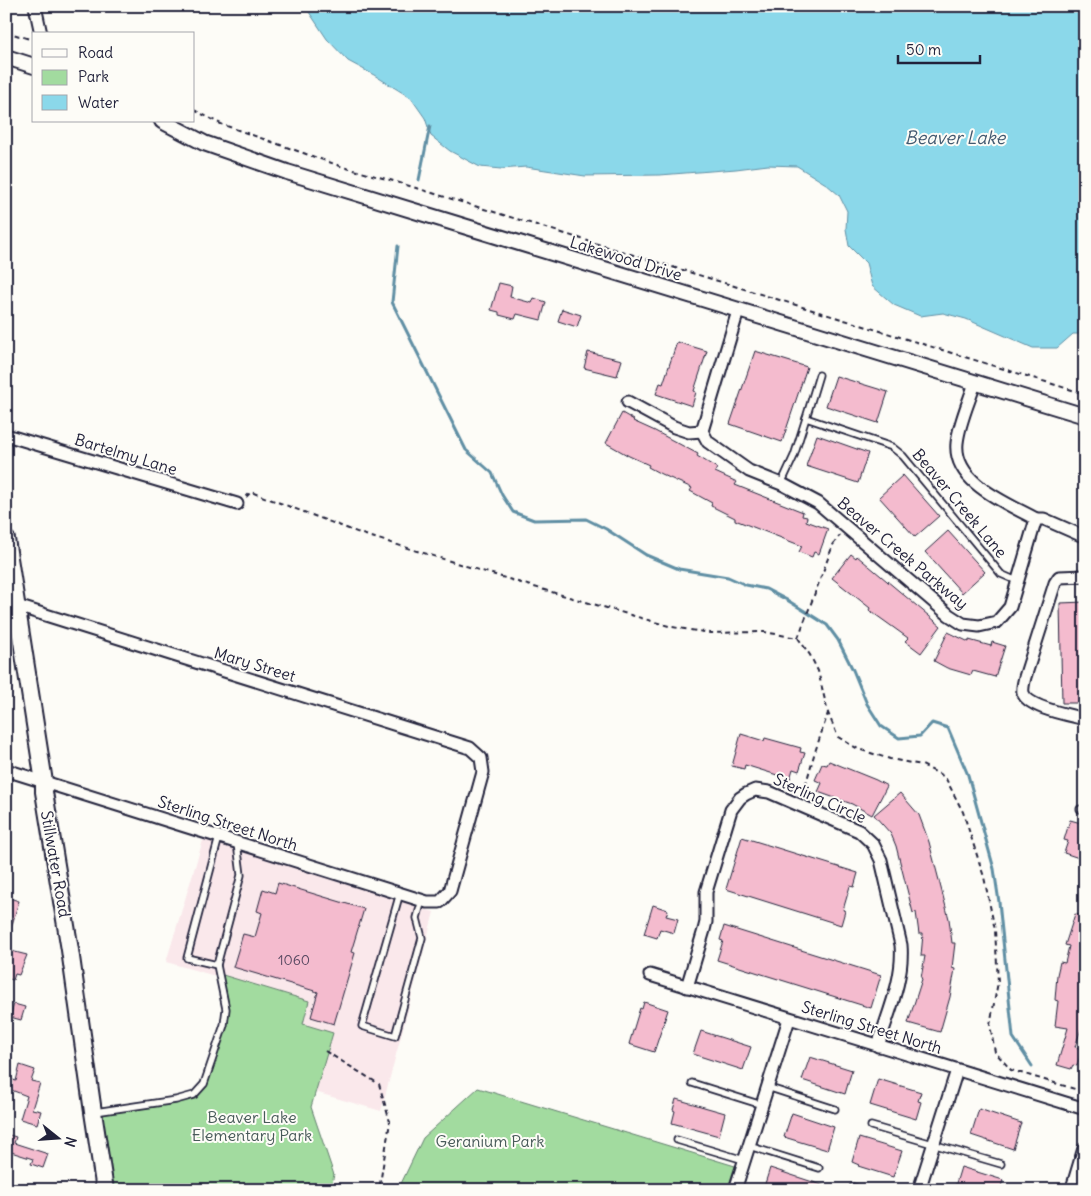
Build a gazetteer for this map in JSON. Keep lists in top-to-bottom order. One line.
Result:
{"streets":{"main road":["Stillwater Road"],"street":["Lakewood Drive","Bartelmy Lane","Beaver Creek Parkway","Mary Street","Sterling Circle","Sterling Street North"],"lane":["Beaver Creek Lane"]},"crossings":[["Beaver Creek Lane","Beaver Creek Parkway"],["Mary Street","Sterling Street North"],["Mary Street","Stillwater Road"],["Sterling Circle","Sterling Street North"],["Sterling Street North","Stillwater Road"]],"water":["Beaver Lake"],"parks":["Beaver Lake Elementary Park","Geranium Park"],"house_numbers":["1060"],"legend":["Road","Park","Water"],"scale_bar":"50 m","north":"right"}
